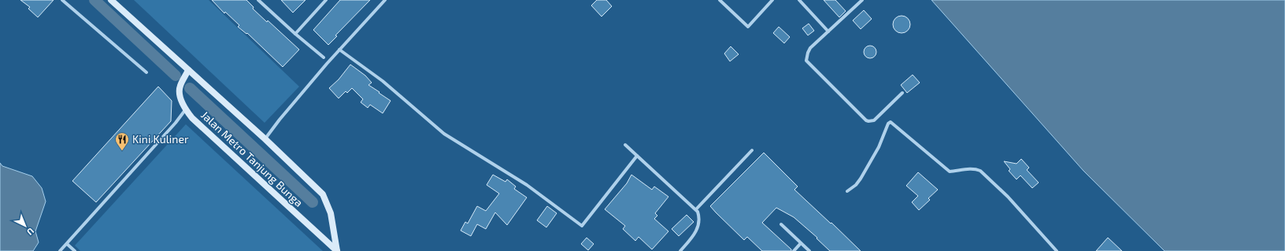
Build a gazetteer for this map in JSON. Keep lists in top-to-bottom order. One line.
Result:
{"streets":{"main road":["Jalan Metro Tanjung Bunga"]},"places":{"restaurant":["Kini Kuliner"]},"north":"bottom right"}
